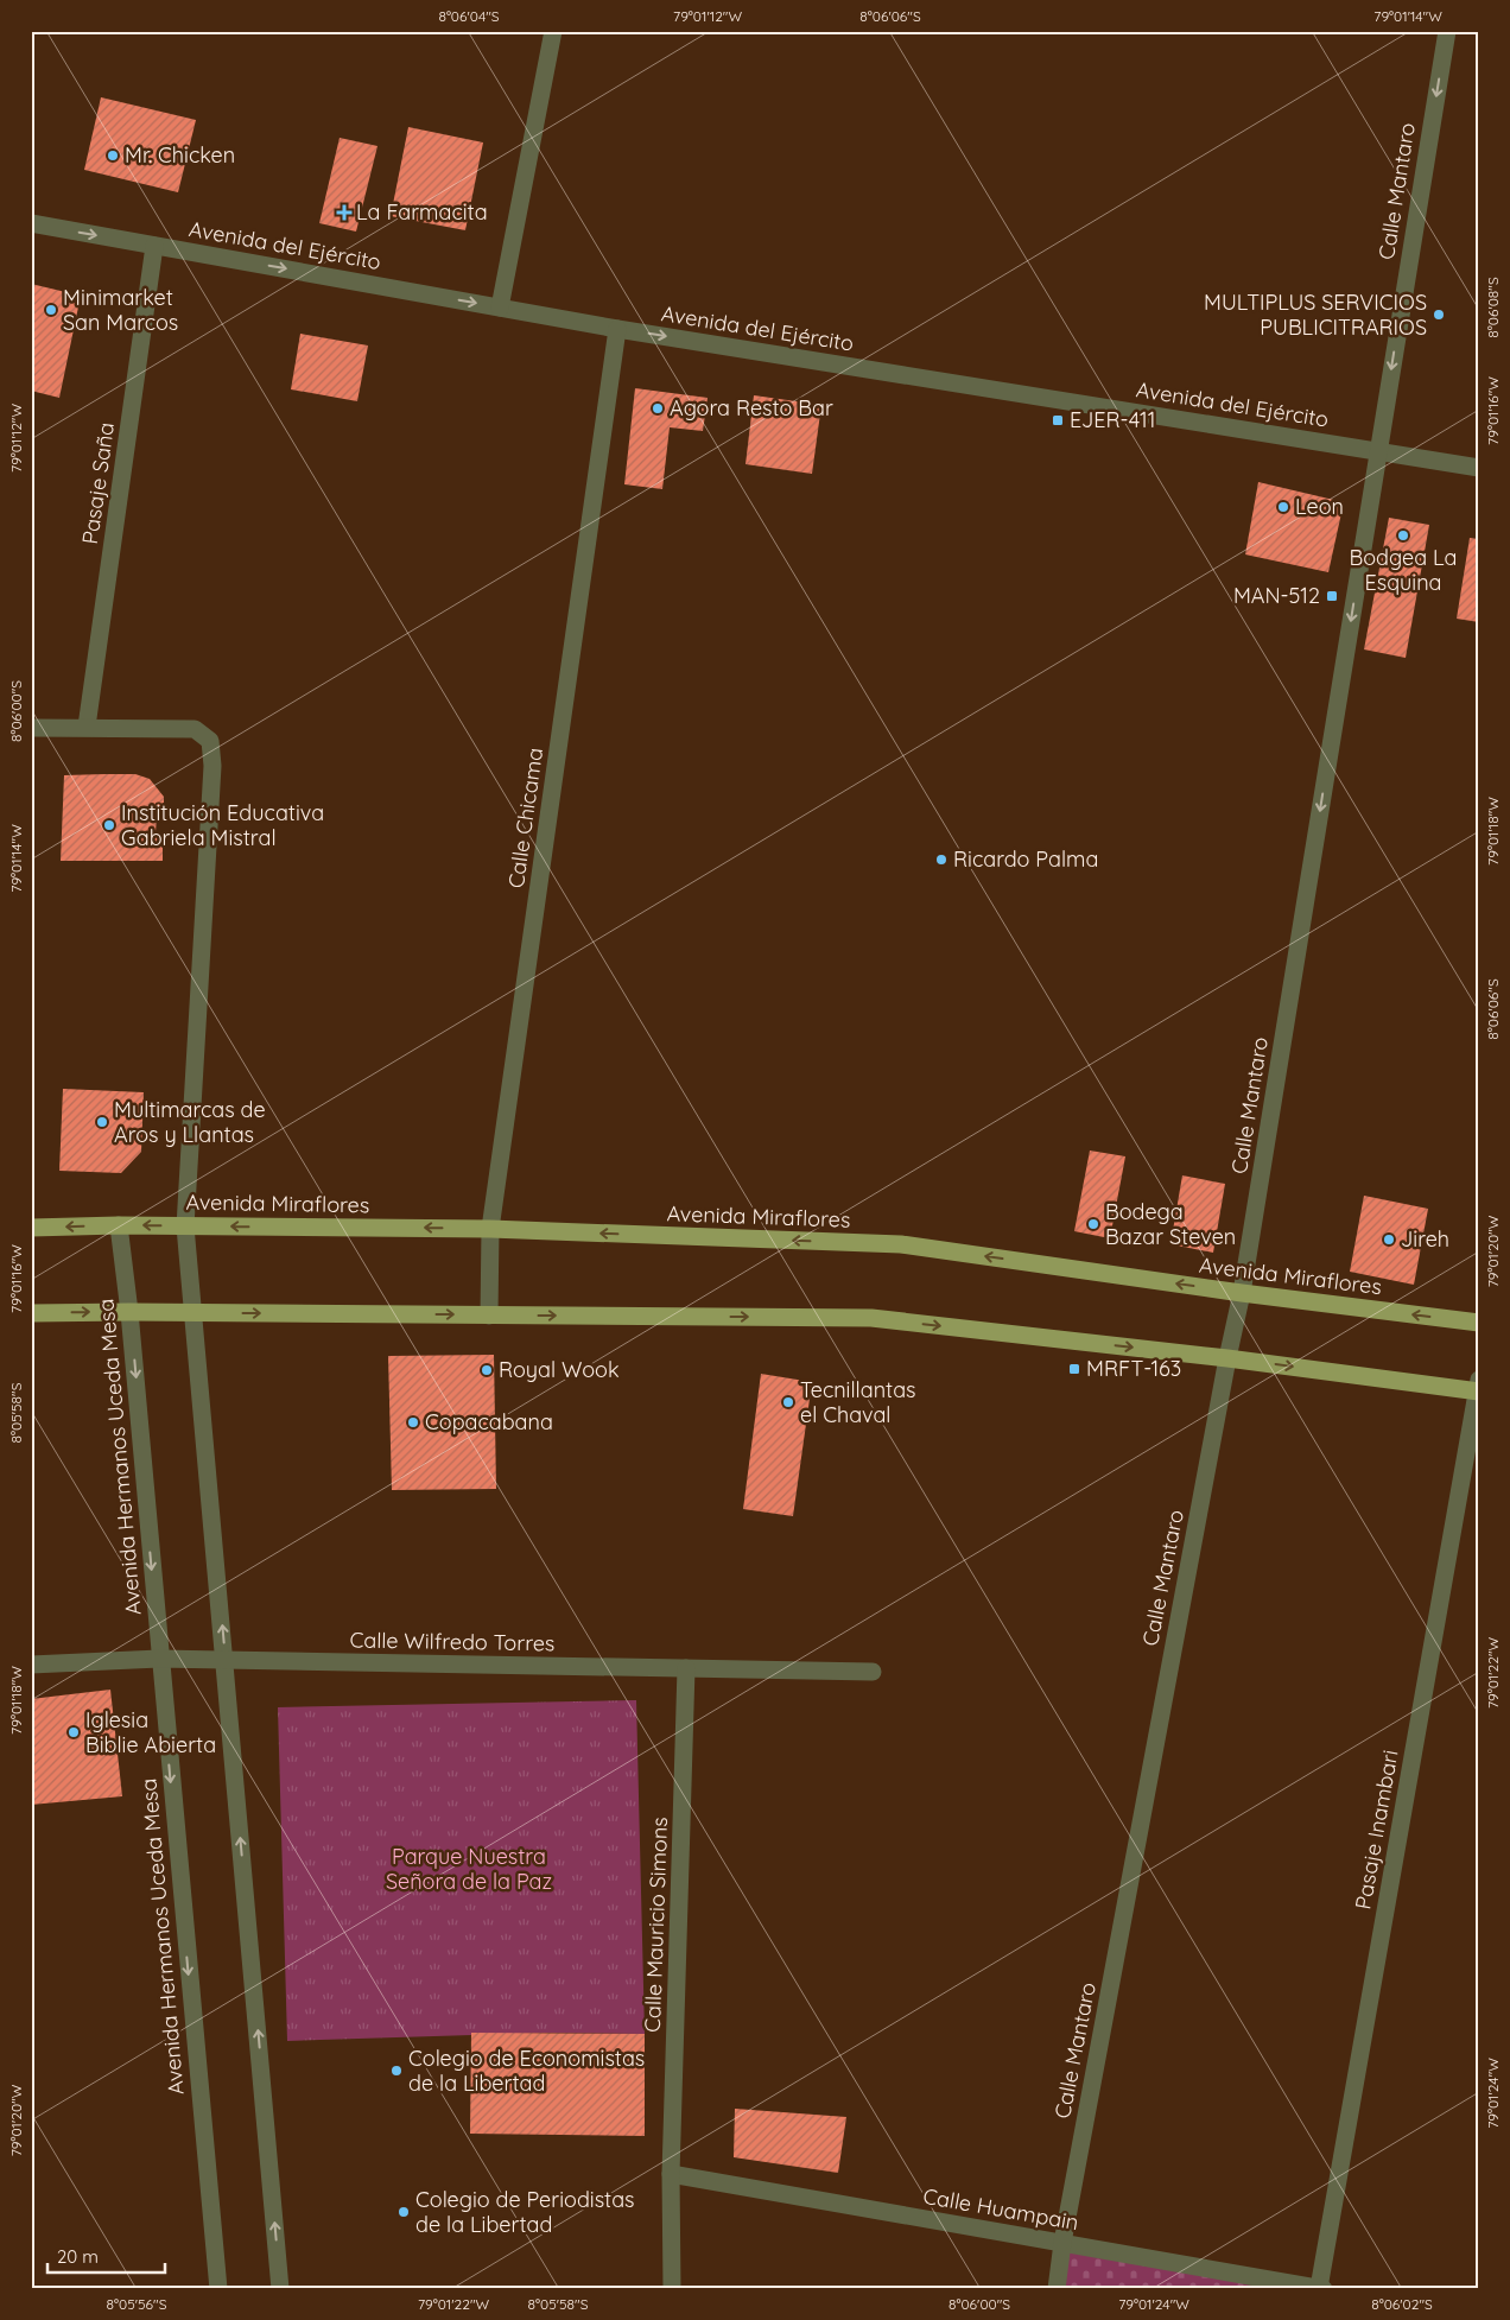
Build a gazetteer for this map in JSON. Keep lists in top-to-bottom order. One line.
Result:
{"streets":{"main road":["Avenida Miraflores"],"street":["Calle Mantaro","Avenida del Ejército","Pasaje Saña","Calle Chicama","Avenida Hermanos Uceda Mesa","Calle Wilfredo Torres","Pasaje Inambari","Calle Mauricio Simons","Calle Huampain"]},"crossings":[["Calle Mantaro","Avenida del Ejército"],["Calle Mantaro","Avenida Miraflores"],["Calle Mantaro","Calle Huampain"],["Avenida del Ejército","Pasaje Saña"],["Avenida del Ejército","Calle Chicama"],["Calle Chicama","Avenida Miraflores"],["Avenida Miraflores","Avenida Hermanos Uceda Mesa"],["Avenida Hermanos Uceda Mesa","Calle Wilfredo Torres"],["Calle Wilfredo Torres","Calle Mauricio Simons"],["Pasaje Inambari","Calle Huampain"],["Calle Mauricio Simons","Calle Huampain"]],"one_way":["Calle Mantaro","Avenida del Ejército"],"parks":["Parque Nuestra Señora de la Paz"],"places":{"other":["Mr. Chicken","Minimarket San Marcos","MULTIPLUS SERVICIOS PUBLICITRARIOS","Agora Resto Bar","Leon","Bodgea La Esquina","Institución Educativa Gabriela Mistral","Ricardo Palma","Multimarcas de Aros y Llantas","Bodega Bazar Steven","Jireh","Royal Wook","Tecnillantas el Chaval","Copacabana","Iglesia Biblie Abierta","Colegio de Economistas de la Libertad","Colegio de Periodistas de la Libertad"],"health":["La Farmacita"],"transit":["EJER-411","MAN-512","MRFT-163"]},"scale_bar":"20 m","coordinates":["8°06'04\"S","79°01'12\"W","8°06'06\"S","79°01'14\"W","8°06'08\"S","79°01'16\"W","8°06'00\"S","79°01'18\"W","79°01'20\"W","8°05'58\"S","79°01'22\"W","79°01'24\"W","8°05'56\"S","8°06'02\"S"]}
